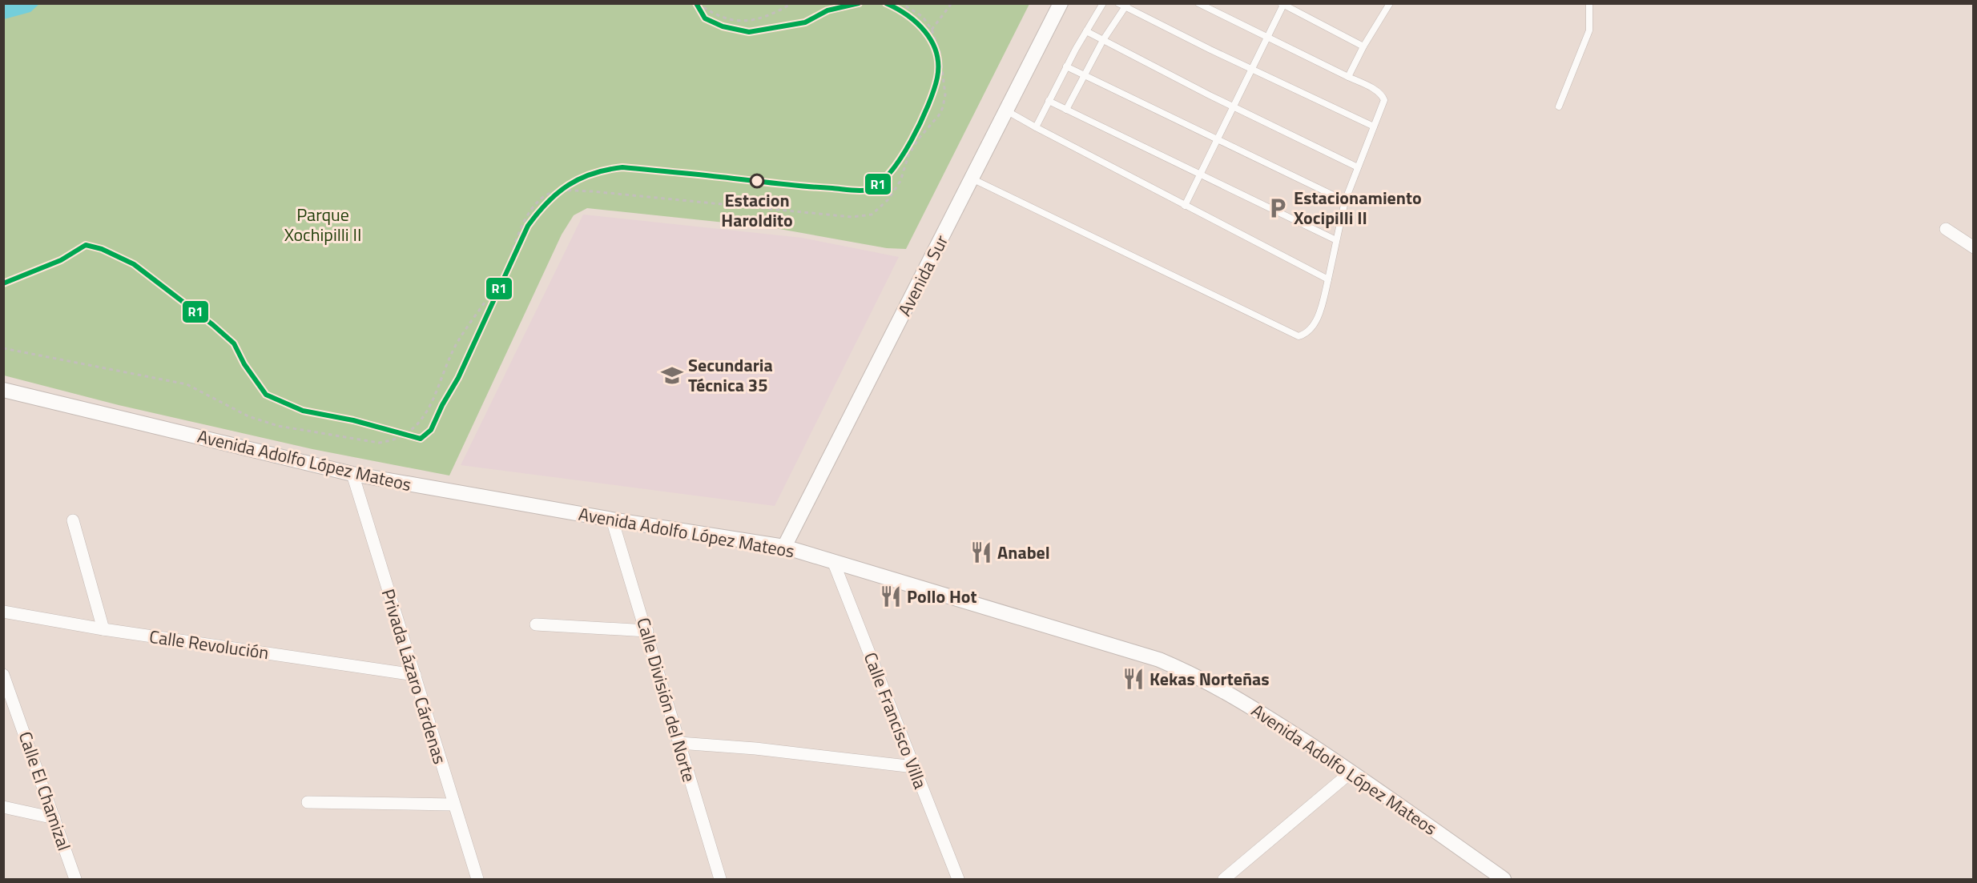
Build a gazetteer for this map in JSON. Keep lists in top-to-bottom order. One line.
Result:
{"streets":{"street":["Avenida Sur","Avenida Adolfo López Mateos","Calle Revolución","Privada Lázaro Cárdenas","Calle División del Norte","Calle Francisco Villa","Calle El Chamizal"]},"crossings":[["Avenida Sur","Avenida Adolfo López Mateos"],["Avenida Adolfo López Mateos","Privada Lázaro Cárdenas"],["Avenida Adolfo López Mateos","Calle División del Norte"],["Avenida Adolfo López Mateos","Calle Francisco Villa"],["Calle Revolución","Privada Lázaro Cárdenas"]],"parks":["Parque Xochipilli II"],"places":{"other":["Estacion Haroldito"],"parking":["Estacionamiento Xocipilli II"],"school or university":["Secundaria Técnica 35"],"restaurant":["Anabel","Pollo Hot","Kekas Norteñas"]},"lines":["transit line R1"]}
